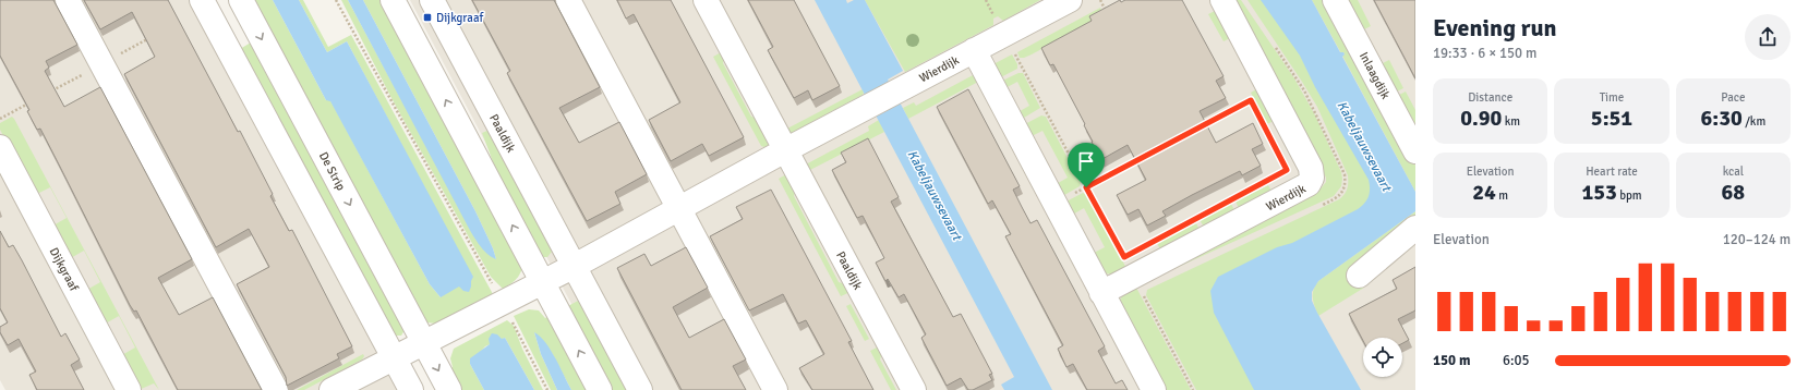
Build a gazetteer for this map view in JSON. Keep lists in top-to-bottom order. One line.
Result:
{"streets":{"street":["Wierdijk","Inlaagdijk","Paaldijk","De Strip","Dijkgraaf"]},"crossings":[["Wierdijk","Paaldijk"]],"water":["Kabeljauwsevaart"],"places":{"transit":["Dijkgraaf"]},"page":{"heading":["Evening run","19:33 · 6 × 150 m"],"stats":[["Distance","0.90 km"],["Time","5:51"],["Pace","6:30 /km"],["Elevation","24 m"],["Heart rate","153 bpm"],["kcal","68"]],"chart":["Elevation","120–124 m"],"list":[{"name":"150 m","note":"6:05"}]}}
